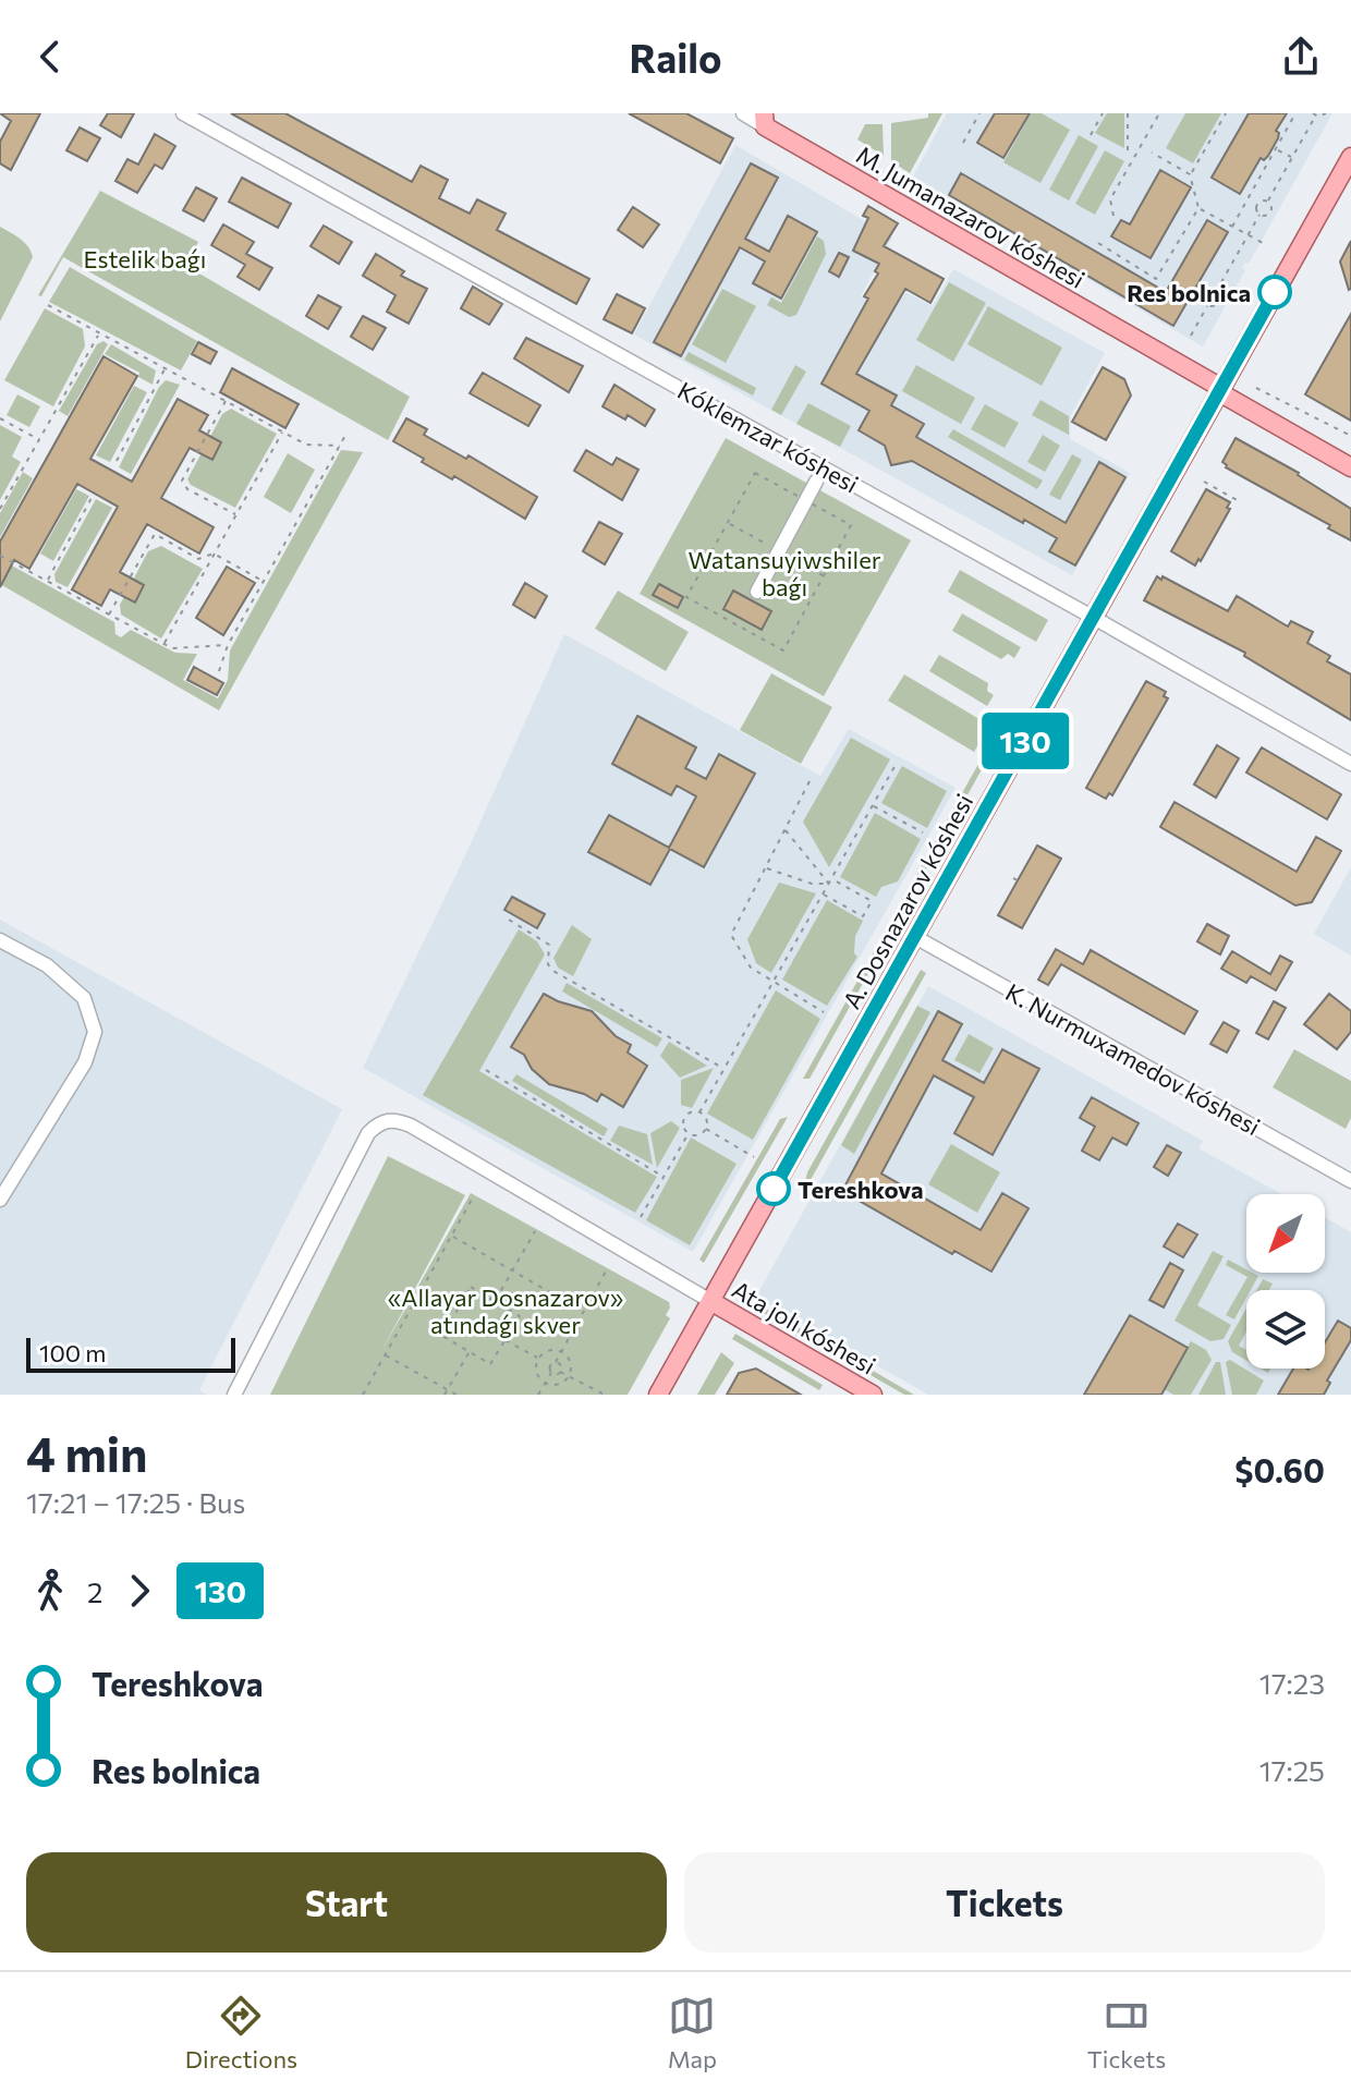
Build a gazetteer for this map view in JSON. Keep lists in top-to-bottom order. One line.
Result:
{"streets":{"main road":["M. Jumanazarov kóshesi","A. Dosnazarov kóshesi","Ata jolı kóshesi"],"street":["Kóklemzar kóshesi","K. Nurmuxamedov kóshesi"]},"crossings":[["M. Jumanazarov kóshesi","A. Dosnazarov kóshesi"],["Kóklemzar kóshesi","A. Dosnazarov kóshesi"],["A. Dosnazarov kóshesi","K. Nurmuxamedov kóshesi"],["A. Dosnazarov kóshesi","Ata jolı kóshesi"]],"parks":["Estelik baǵı","Watansuyiwshiler baǵı","«Allayar Dosnazarov» atındaǵı skver"],"places":["Res bolnica","Tereshkova"],"lines":["bus line 130"],"scale_bar":"100 m","north":"bottom left","page":{"header":"Railo","on_map":"130","scale":"100 m","heading":["4 min","17:21 – 17:25 · Bus","$0.60"],"legs":["2","130"],"list":[{"name":"Tereshkova","value":"17:23"},{"name":"Res bolnica","value":"17:25"}],"buttons":["Start","Tickets"],"tabs":["Directions","Map","Tickets"]}}
